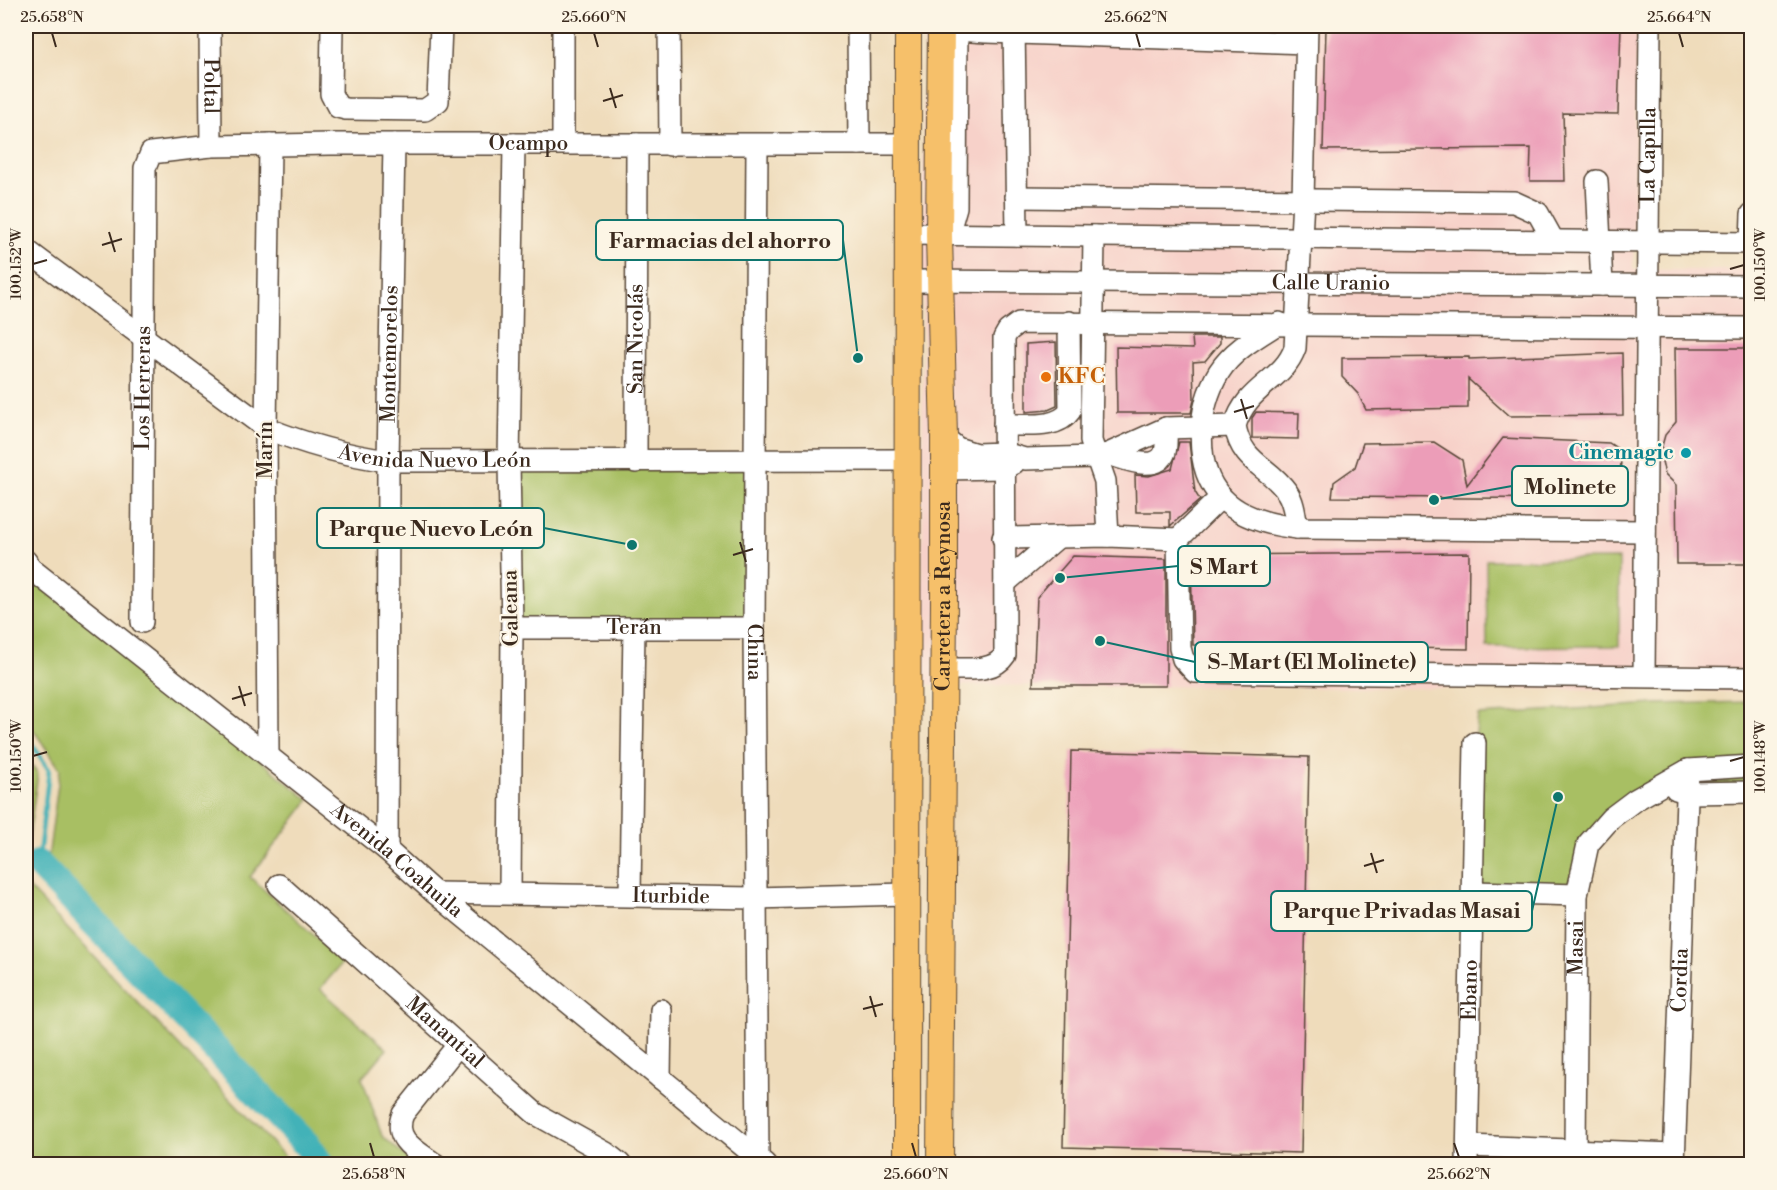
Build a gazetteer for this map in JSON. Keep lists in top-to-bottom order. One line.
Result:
{"streets":{"main road":["Carretera a Reynosa"],"street":["Poltal","Ocampo","La Capilla","Calle Uranio","San Nicolás","Montemorelos","Los Herreras","Marín","Avenida Nuevo León","Galeana","Terán","China","Avenida Coahuila","Iturbide","Masai","Cordia","Ebano","Manantial"]},"crossings":[["Poltal","Ocampo"],["Ocampo","San Nicolás"],["Ocampo","Montemorelos"],["Ocampo","Los Herreras"],["Ocampo","Marín"],["Ocampo","Carretera a Reynosa"],["Ocampo","Galeana"],["Ocampo","China"],["La Capilla","Calle Uranio"],["Calle Uranio","Carretera a Reynosa"],["San Nicolás","Avenida Nuevo León"],["Montemorelos","Avenida Nuevo León"],["Montemorelos","Avenida Coahuila"],["Los Herreras","Avenida Nuevo León"],["Marín","Avenida Nuevo León"],["Marín","Avenida Coahuila"],["Avenida Nuevo León","Carretera a Reynosa"],["Avenida Nuevo León","Galeana"],["Avenida Nuevo León","China"],["Carretera a Reynosa","Iturbide"],["Galeana","Terán"],["Galeana","Iturbide"],["Terán","China"],["China","Avenida Coahuila"],["China","Iturbide"],["Avenida Coahuila","Iturbide"],["Masai","Cordia"]],"places":["Farmacias del ahorro","KFC","Cinemagic","Molinete","Parque Nuevo León","S Mart","S-Mart (El Molinete)","Parque Privadas Masai"],"coordinates":["25.658°N","25.660°N","25.662°N","25.664°N","100.152°W","100.150°W","100.148°W"]}
